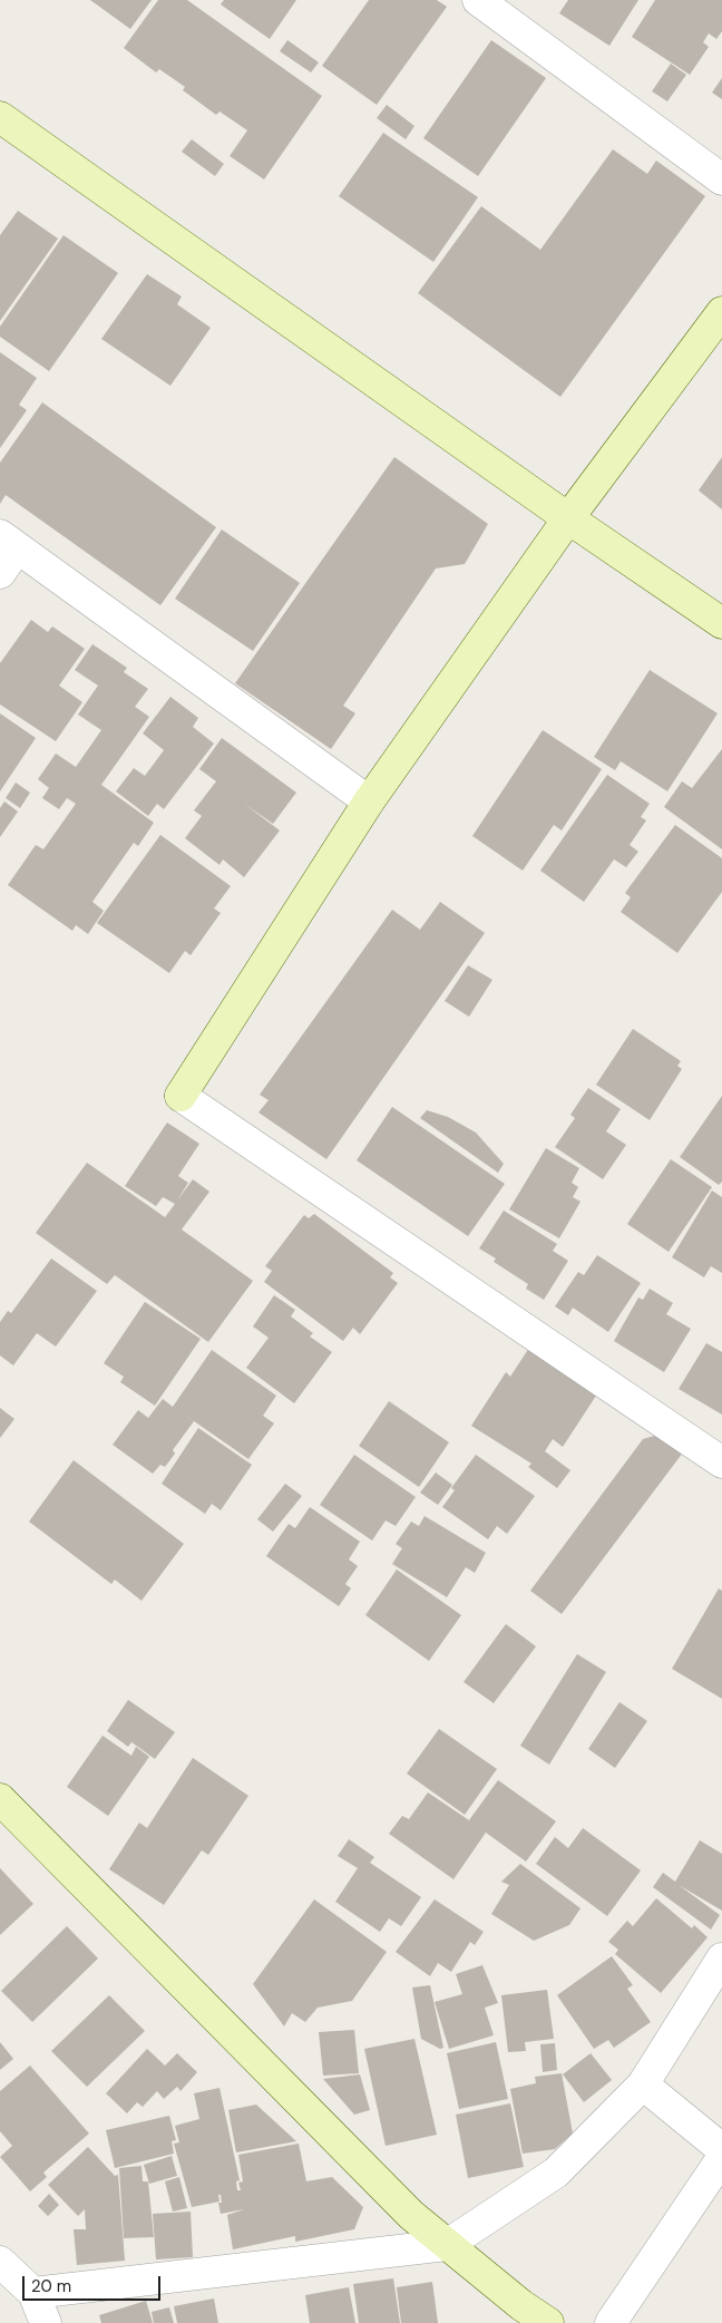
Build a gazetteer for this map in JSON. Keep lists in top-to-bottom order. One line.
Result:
{"scale_bar":"20 m"}
